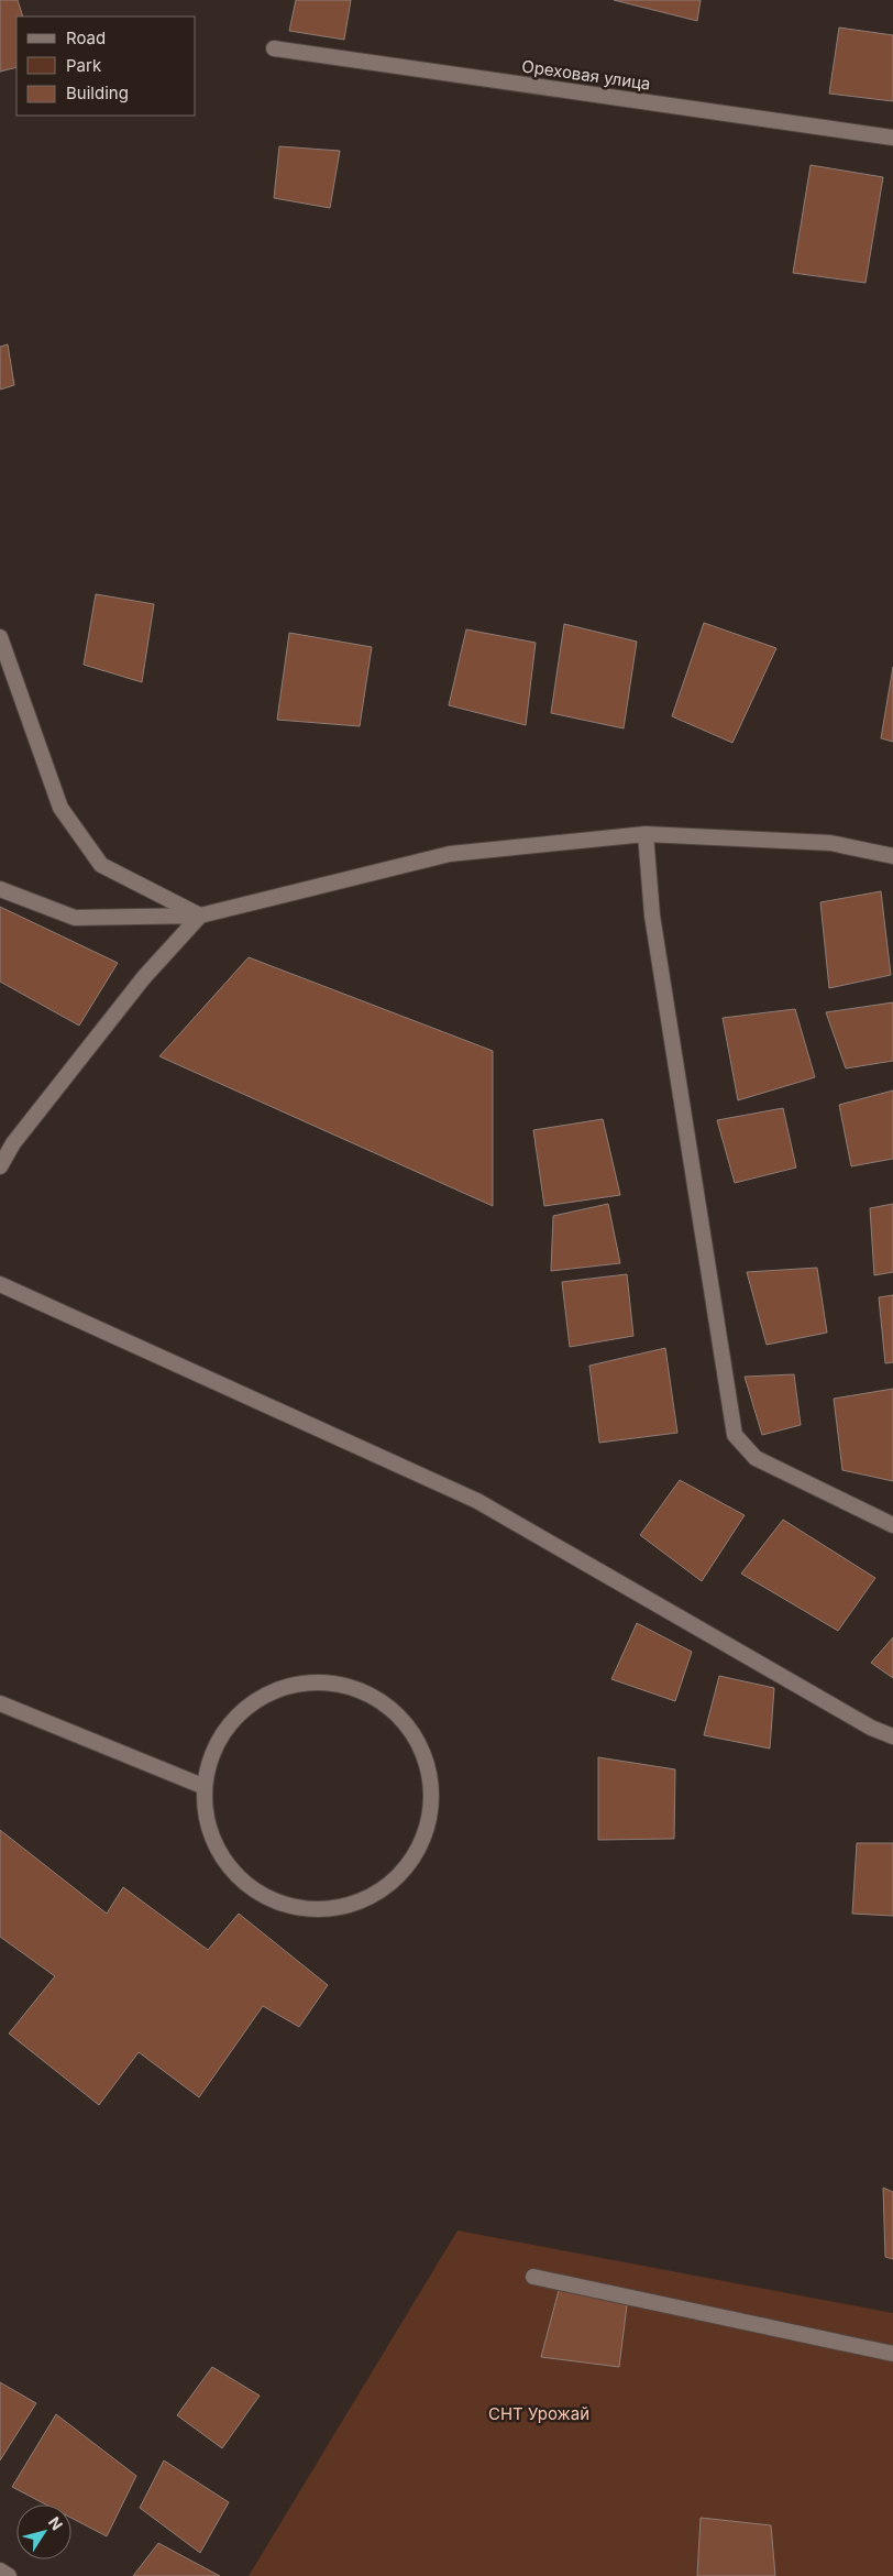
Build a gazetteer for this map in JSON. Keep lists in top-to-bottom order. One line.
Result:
{"streets":{"street":["Ореховая улица"]},"parks":["СНТ Урожай"],"legend":["Road","Park","Building"],"north":"top right"}
